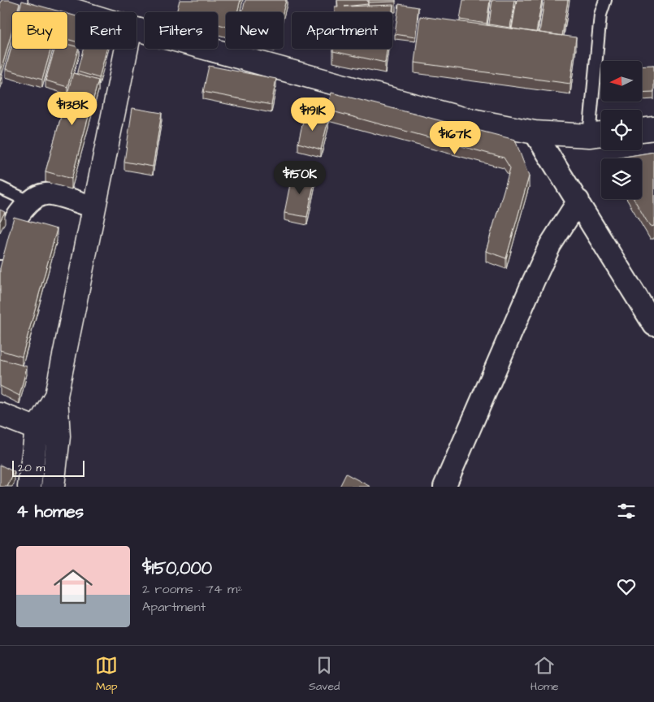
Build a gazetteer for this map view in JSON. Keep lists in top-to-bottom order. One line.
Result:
{"scale_bar":"20 m","north":"left","page":{"chip":["Buy","Rent","Filters","New","Apartment"],"price":["$138K","$191K","$167K","$150K"],"scale":"20 m","heading":"4 homes","list":[{"name":"$150,000","note":"2 rooms · 74 m² · Apartment"}],"tabs":["Map","Saved","Home"]}}
